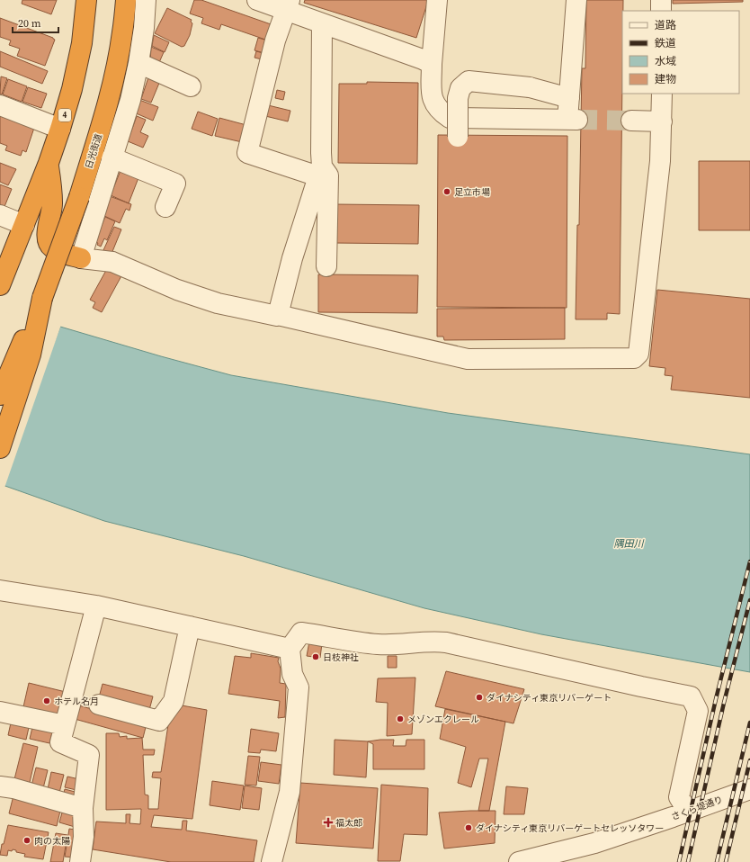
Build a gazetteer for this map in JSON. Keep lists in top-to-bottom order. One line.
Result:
{"streets":{"highway":["4","日光街道"],"street":["さくら堤通り"]},"water":["隅田川"],"places":{"other":["足立市場","日枝神社","ダイナシティ東京リバーゲート","ホテル名月","メゾンエクレール","ダイナシティ東京リバーゲートセレッソタワー","肉の太陽"],"health":["福太郎"]},"legend":["道路","鉄道","水域","建物"],"scale_bar":"20 m"}
